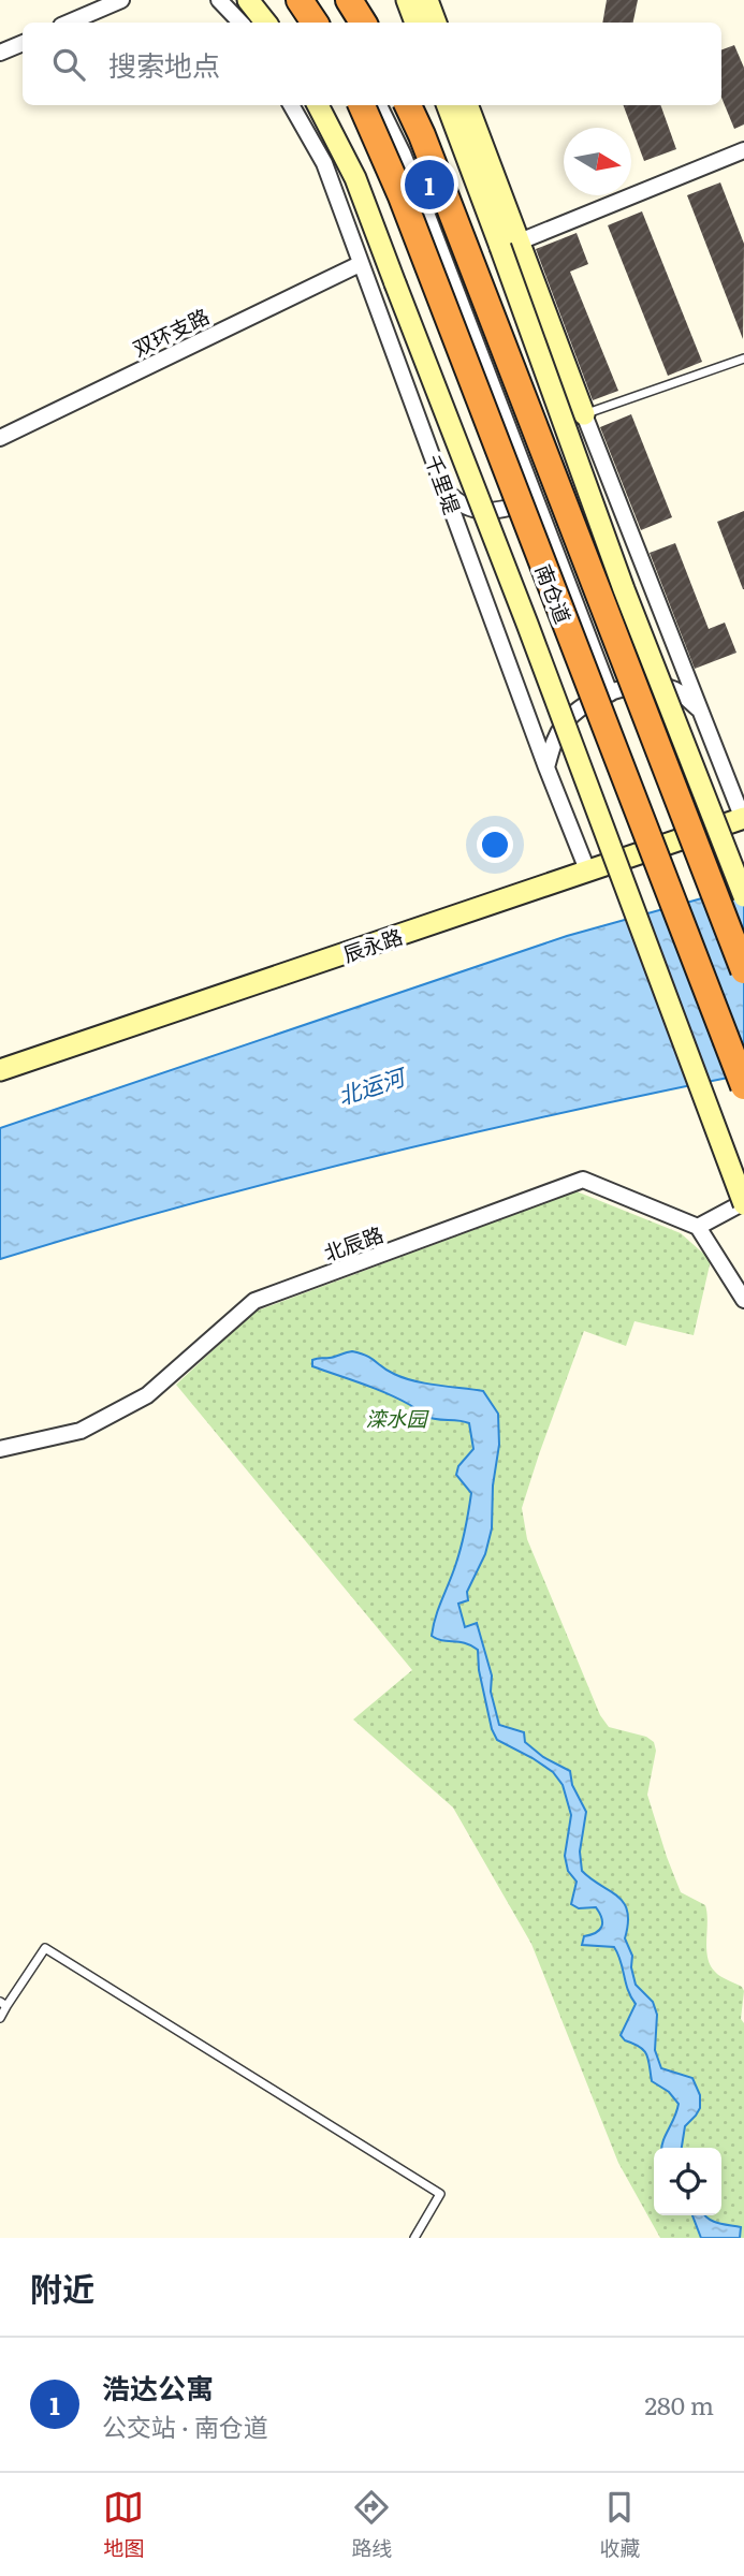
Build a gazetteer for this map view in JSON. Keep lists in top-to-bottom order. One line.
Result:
{"streets":{"highway":["南仓道"],"street":["双环支路","千里堤","辰永路","北辰路"]},"crossings":[["双环支路","千里堤"],["千里堤","辰永路"]],"water":["北运河"],"parks":["滦水园"],"north":"right","page":{"search":"搜索地点","pins":"1","heading":"附近","list":[{"mark":"1","name":"浩达公寓","note":"公交站 · 南仓道","value":"280 m"}],"nav":["地图","路线","收藏"]}}
